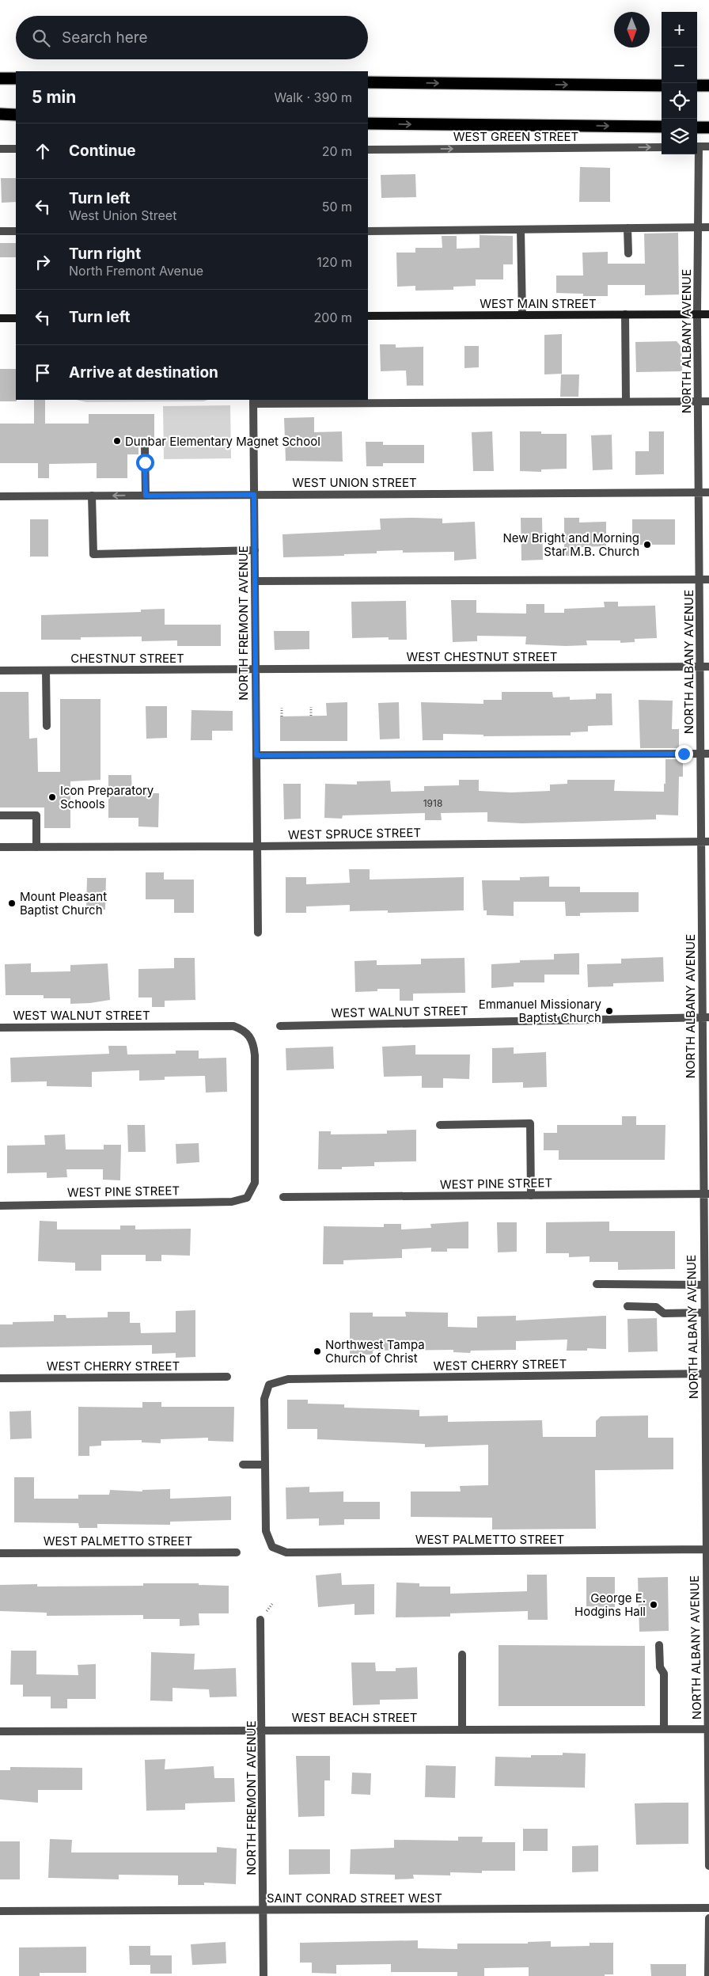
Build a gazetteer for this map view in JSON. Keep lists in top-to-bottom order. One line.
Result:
{"streets":{"street":["WEST GREEN STREET","WEST MAIN STREET","NORTH ALBANY AVENUE","WEST UNION STREET","NORTH FREMONT AVENUE","WEST CHESTNUT STREET","CHESTNUT STREET","WEST SPRUCE STREET","WEST WALNUT STREET","WEST PINE STREET","WEST CHERRY STREET","WEST PALMETTO STREET","WEST BEACH STREET","SAINT CONRAD STREET WEST"]},"crossings":[["WEST MAIN STREET","NORTH ALBANY AVENUE"],["NORTH ALBANY AVENUE","WEST UNION STREET"],["NORTH ALBANY AVENUE","WEST CHESTNUT STREET"],["NORTH ALBANY AVENUE","WEST SPRUCE STREET"],["NORTH ALBANY AVENUE","WEST WALNUT STREET"],["NORTH ALBANY AVENUE","WEST PINE STREET"],["NORTH ALBANY AVENUE","WEST CHERRY STREET"],["NORTH ALBANY AVENUE","WEST PALMETTO STREET"],["NORTH ALBANY AVENUE","WEST BEACH STREET"],["WEST UNION STREET","NORTH FREMONT AVENUE"],["NORTH FREMONT AVENUE","WEST CHESTNUT STREET"],["NORTH FREMONT AVENUE","CHESTNUT STREET"],["NORTH FREMONT AVENUE","WEST SPRUCE STREET"],["NORTH FREMONT AVENUE","WEST BEACH STREET"],["NORTH FREMONT AVENUE","SAINT CONRAD STREET WEST"],["WEST CHESTNUT STREET","CHESTNUT STREET"],["WEST WALNUT STREET","WEST PINE STREET"],["WEST CHERRY STREET","WEST PALMETTO STREET"]],"one_way":["WEST GREEN STREET"],"places":["Dunbar Elementary Magnet School","New Bright and Morning Star M.B. Church","Icon Preparatory Schools","Mount Pleasant Baptist Church","Emmanuel Missionary Baptist Church","Northwest Tampa Church of Christ","George E. Hodgins Hall"],"house_numbers":["1918"],"north":"bottom","page":{"map_buttons":["+","−"],"search":"Search here","heading":["5 min","Walk · 390 m"],"list":[["Continue","20 m"],["Turn left","West Union Street","50 m"],["Turn right","North Fremont Avenue","120 m"],["Turn left","200 m"],"Arrive at destination"]}}
